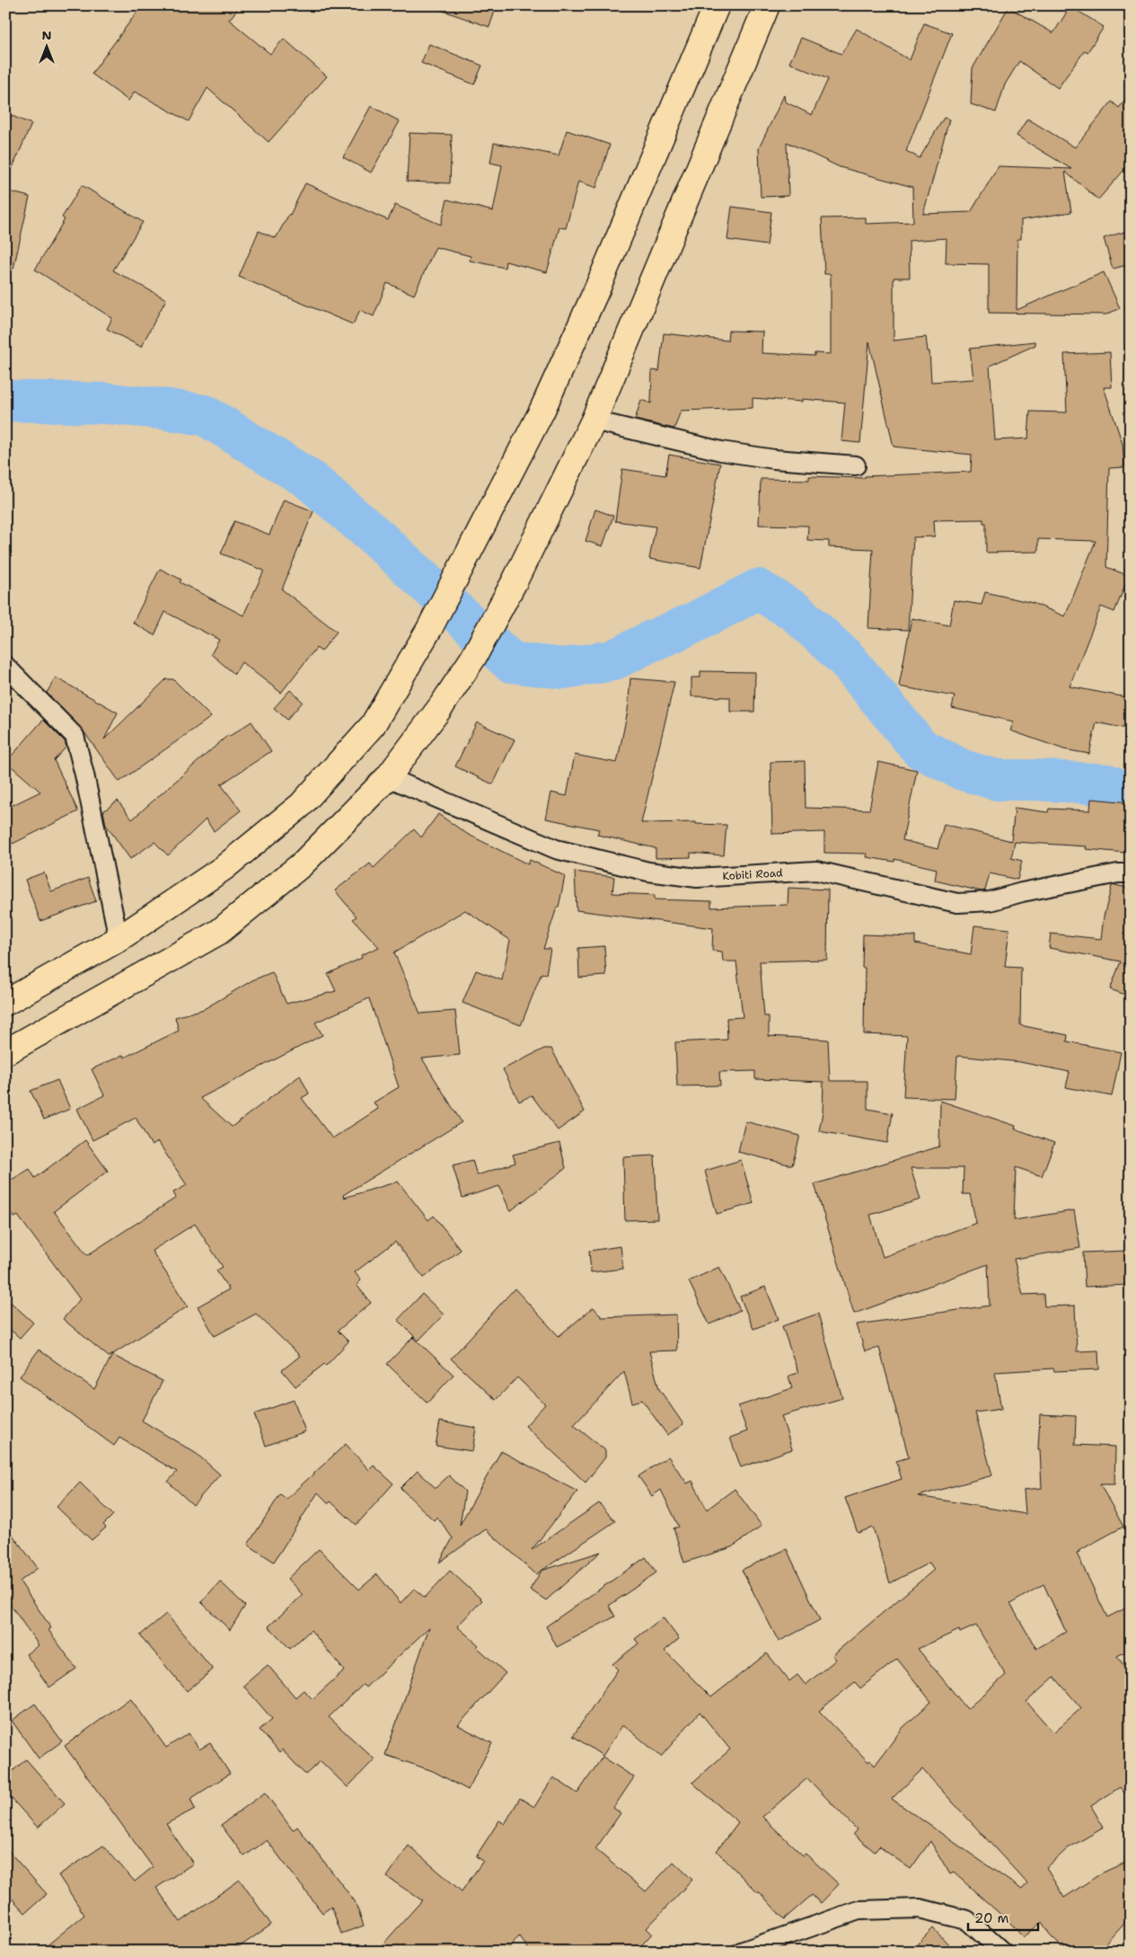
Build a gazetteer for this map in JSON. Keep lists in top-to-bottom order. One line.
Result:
{"streets":{"street":["Kobiti Road"]},"scale_bar":"20 m","north":"top"}
